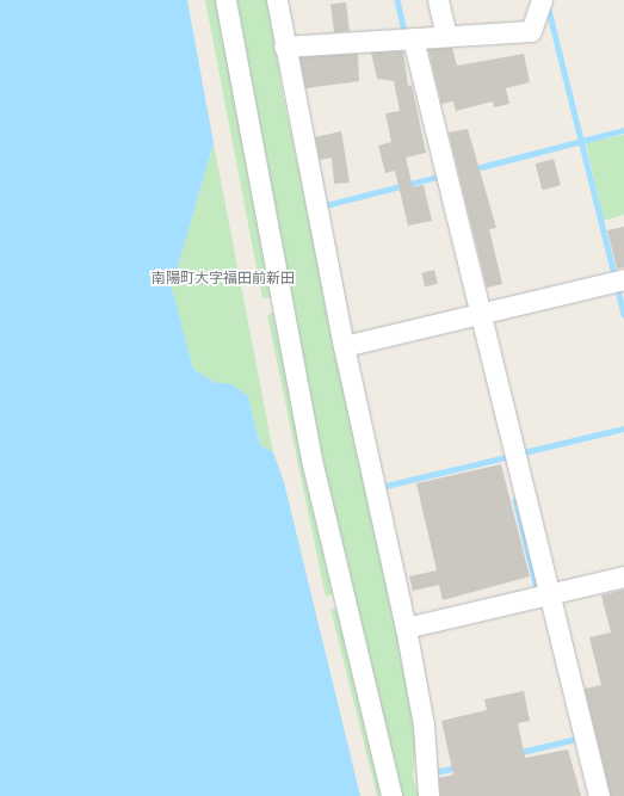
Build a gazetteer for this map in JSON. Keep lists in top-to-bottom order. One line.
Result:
{"districts":["南陽町大字福田前新田"]}
